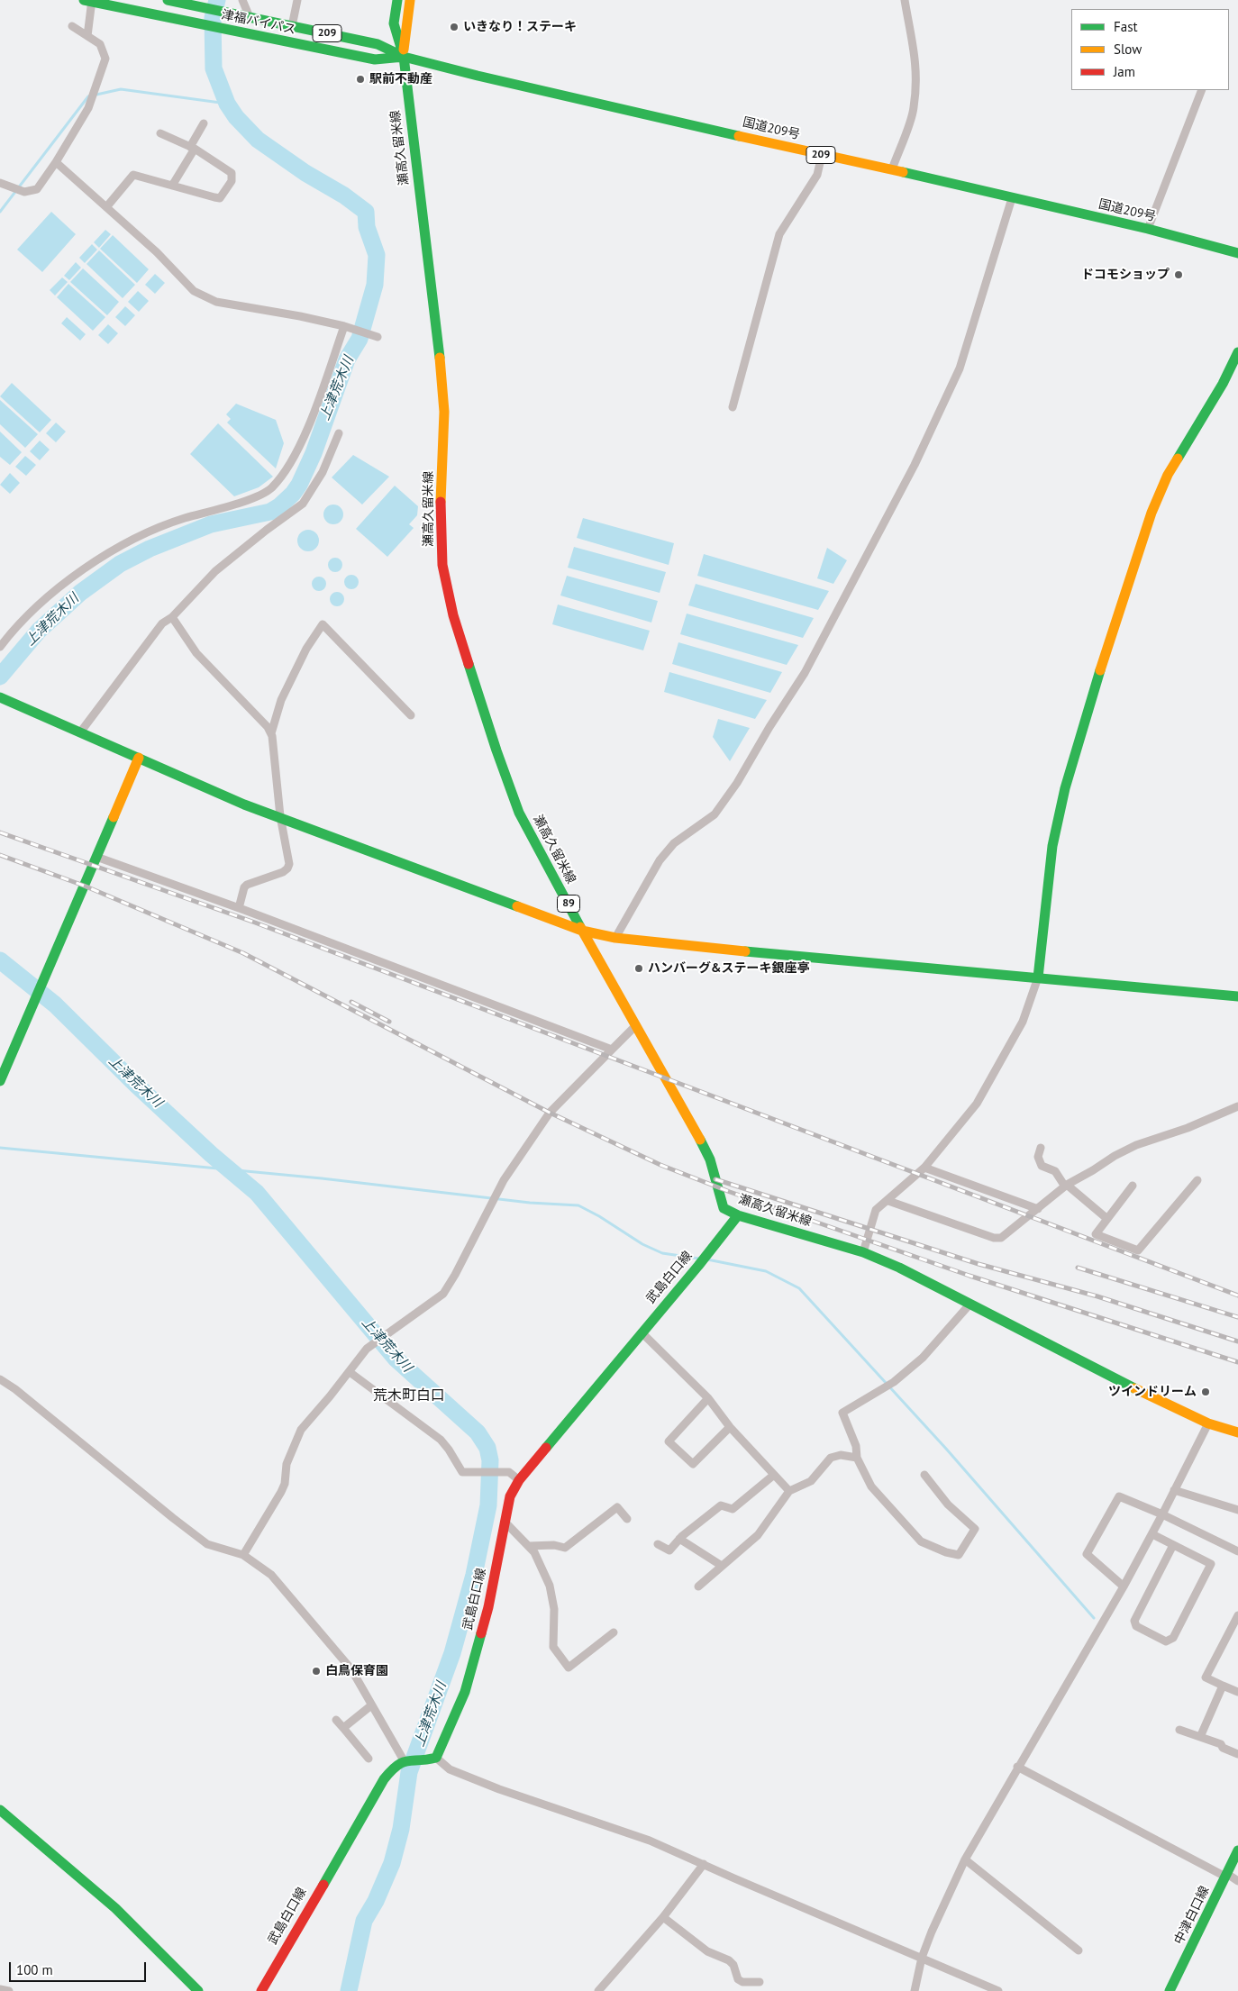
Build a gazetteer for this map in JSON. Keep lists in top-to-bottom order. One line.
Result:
{"streets":{"main road":["津福バイパス","209","国道209号","瀬高久留米線","89","武島白口線","中津白口線"]},"crossings":[["津福バイパス","国道209号"],["津福バイパス","瀬高久留米線"],["国道209号","瀬高久留米線"],["瀬高久留米線","武島白口線"]],"districts":["荒木町白口"],"water":["上津荒木川"],"places":["いきなり！ステーキ","駅前不動産","ドコモショップ","ハンバーグ&ステーキ銀座亭","ツインドリーム","白鳥保育園"],"legend":["Fast","Slow","Jam"],"scale_bar":"100 m"}
